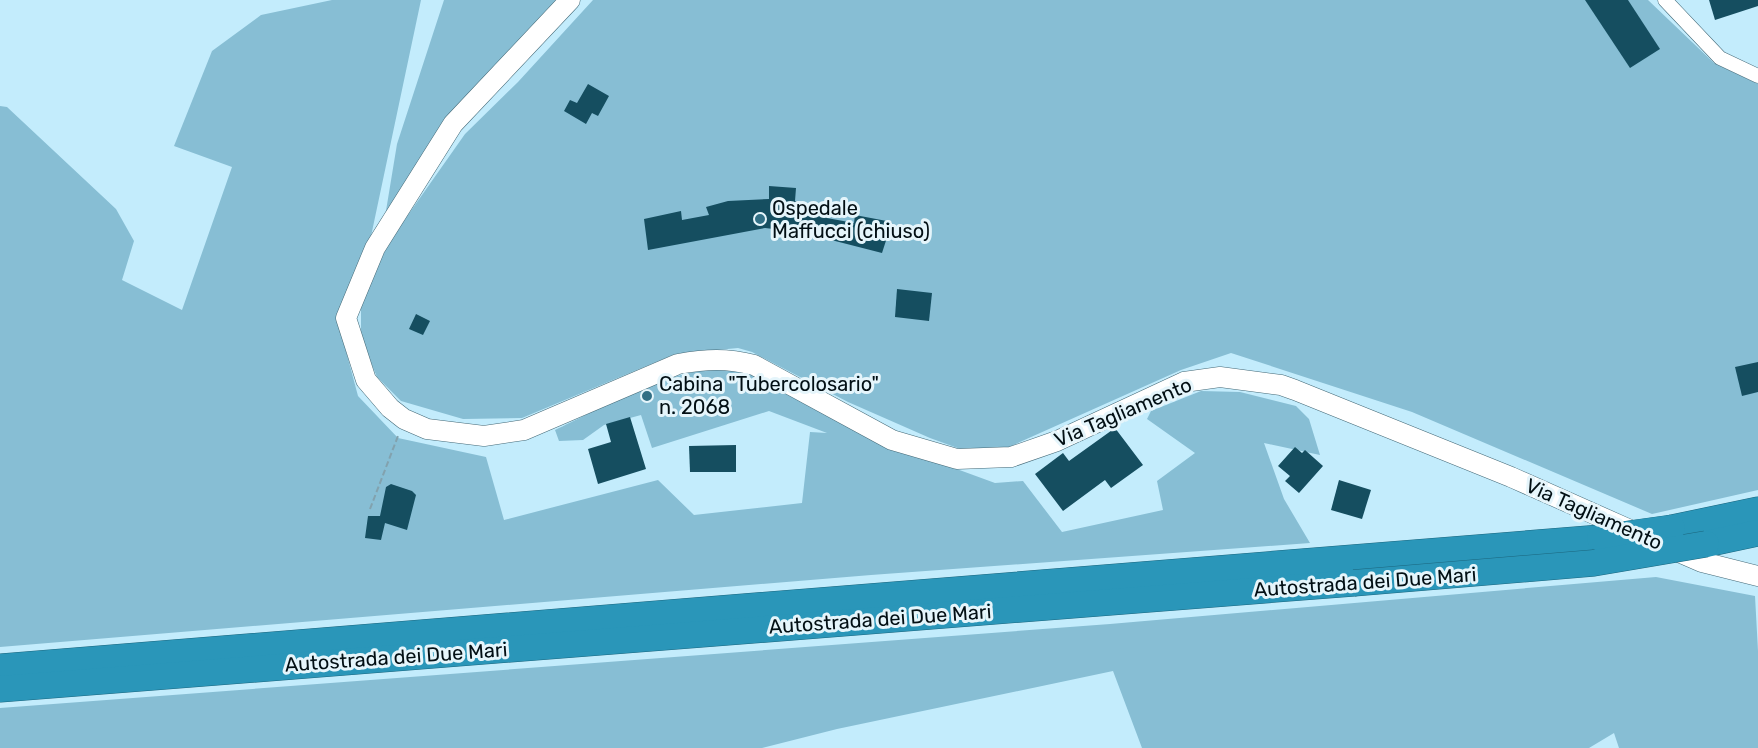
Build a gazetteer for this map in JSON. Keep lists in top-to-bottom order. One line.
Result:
{"streets":{"highway":["Autostrada dei Due Mari"],"main road":["Via Tagliamento"]},"places":["Ospedale Maffucci (chiuso)","Cabina \"Tubercolosario\" n. 2068"]}
